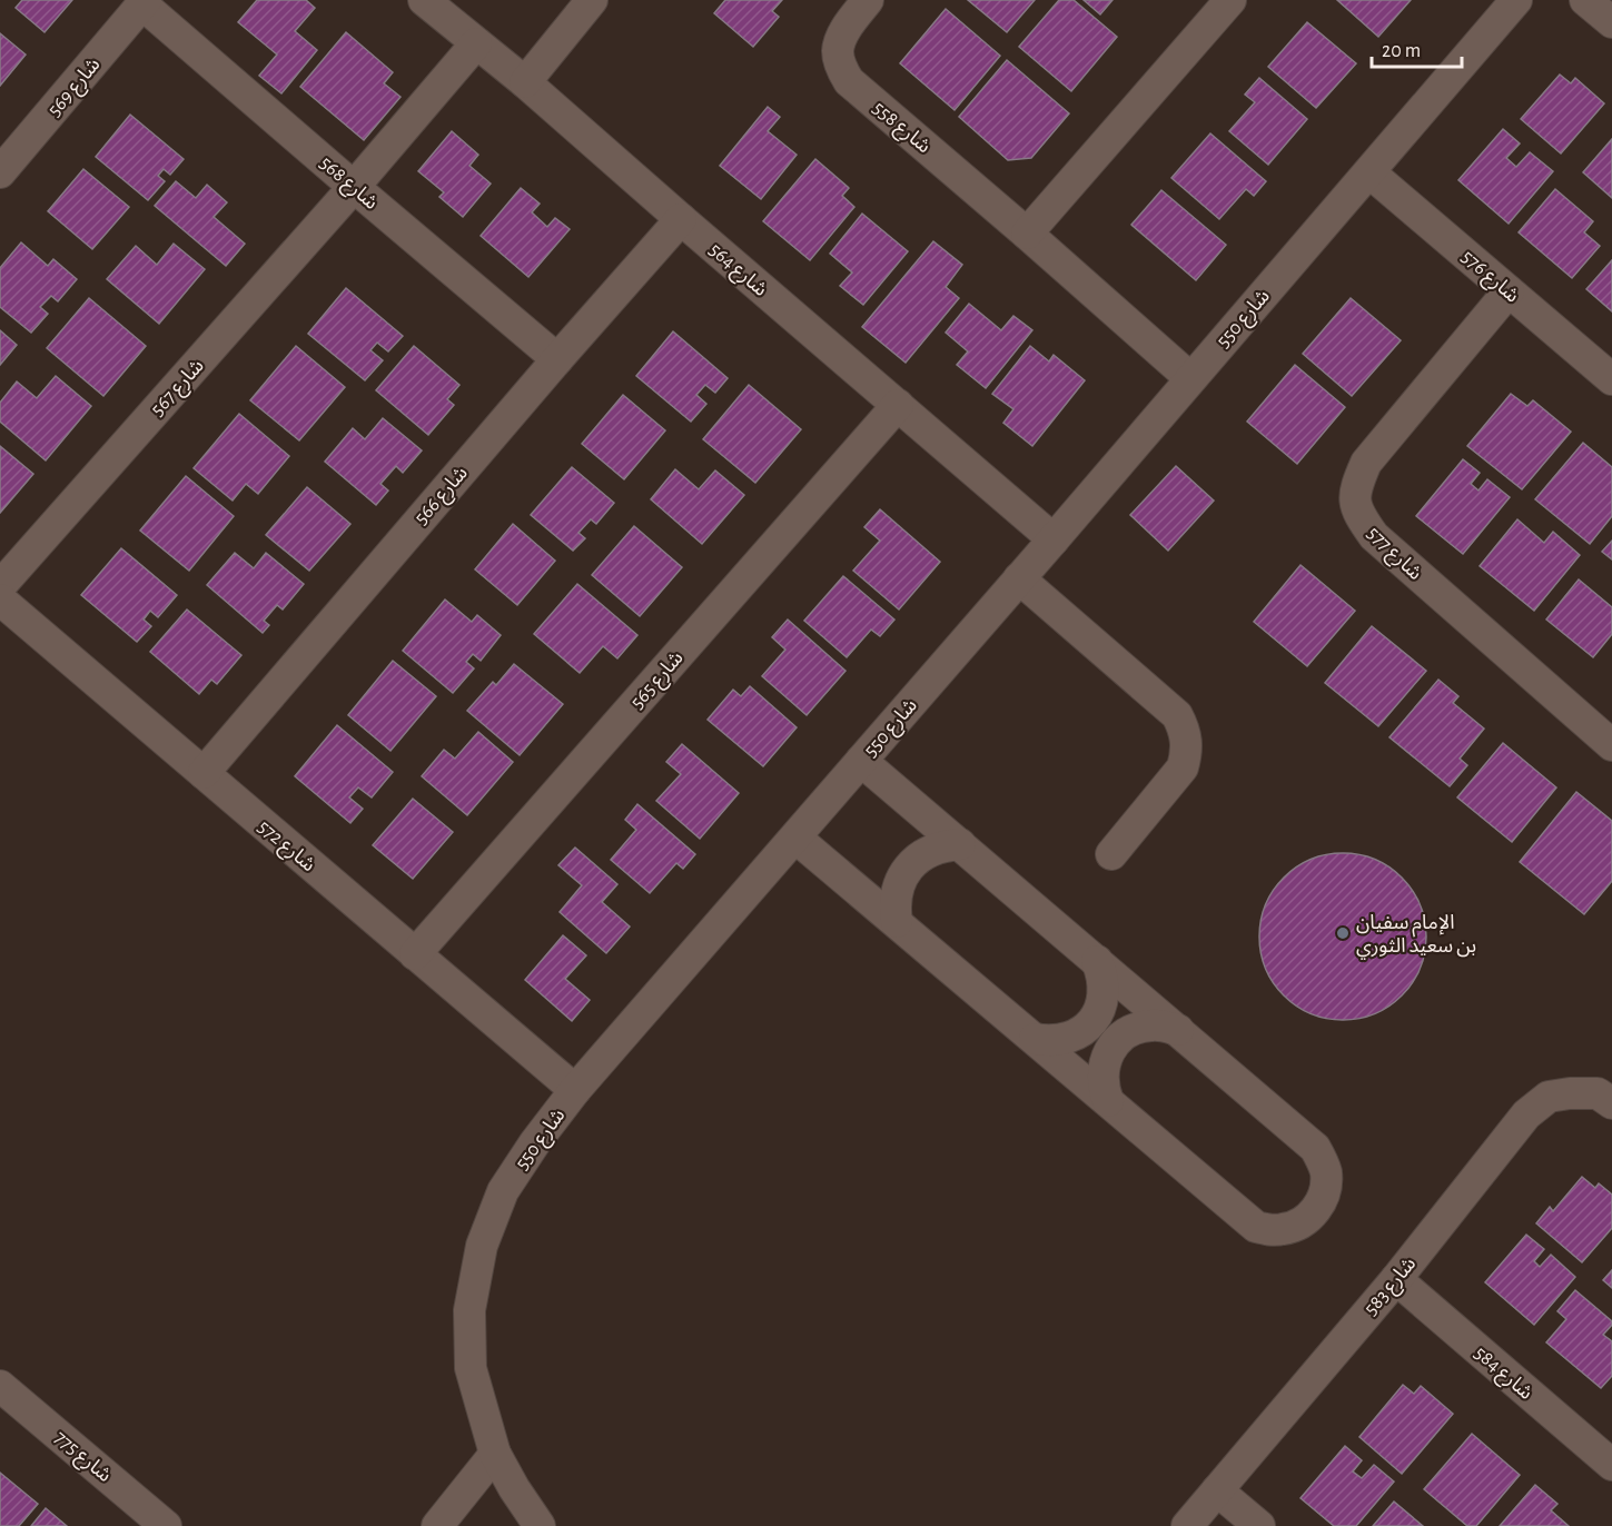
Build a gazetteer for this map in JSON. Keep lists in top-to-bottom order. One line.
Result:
{"streets":{"street":["شارع 569","شارع 558","شارع 568","شارع 564","شارع 576","شارع 550","شارع 567","شارع 566","شارع 577","شارع 565","شارع 572","شارع 583","شارع 584","شارع 775"]},"crossings":[["شارع 569","شارع 568"],["شارع 558","شارع 550"],["شارع 568","شارع 567"],["شارع 568","شارع 566"],["شارع 564","شارع 550"],["شارع 564","شارع 567"],["شارع 564","شارع 566"],["شارع 564","شارع 565"],["شارع 576","شارع 550"],["شارع 576","شارع 577"],["شارع 550","شارع 572"],["شارع 566","شارع 572"],["شارع 565","شارع 572"],["شارع 583","شارع 584"]],"places":["الإمام سفيان بن سعيد الثوري"],"scale_bar":"20 m"}
